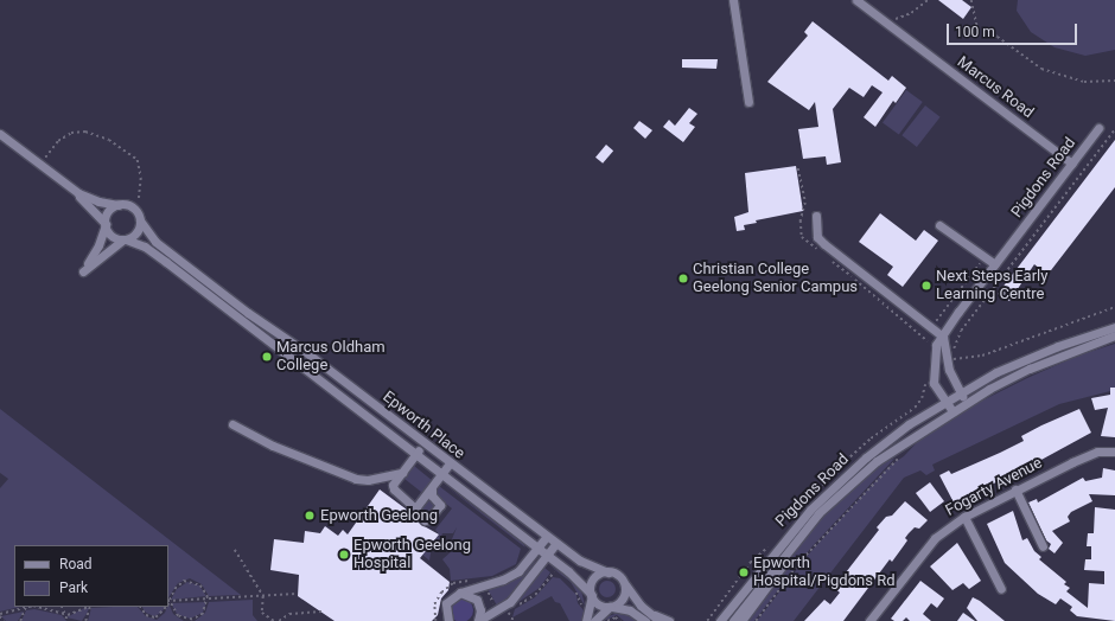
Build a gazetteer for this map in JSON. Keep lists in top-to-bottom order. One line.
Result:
{"streets":{"street":["Marcus Road","Pigdons Road","Epworth Place","Fogarty Avenue"]},"crossings":[["Marcus Road","Pigdons Road"]],"places":["Christian College Geelong Senior Campus","Next Steps Early Learning Centre","Marcus Oldham College","Epworth Geelong","Epworth Geelong Hospital","Epworth Hospital/Pigdons Rd"],"legend":["Road","Park"],"scale_bar":"100 m"}
